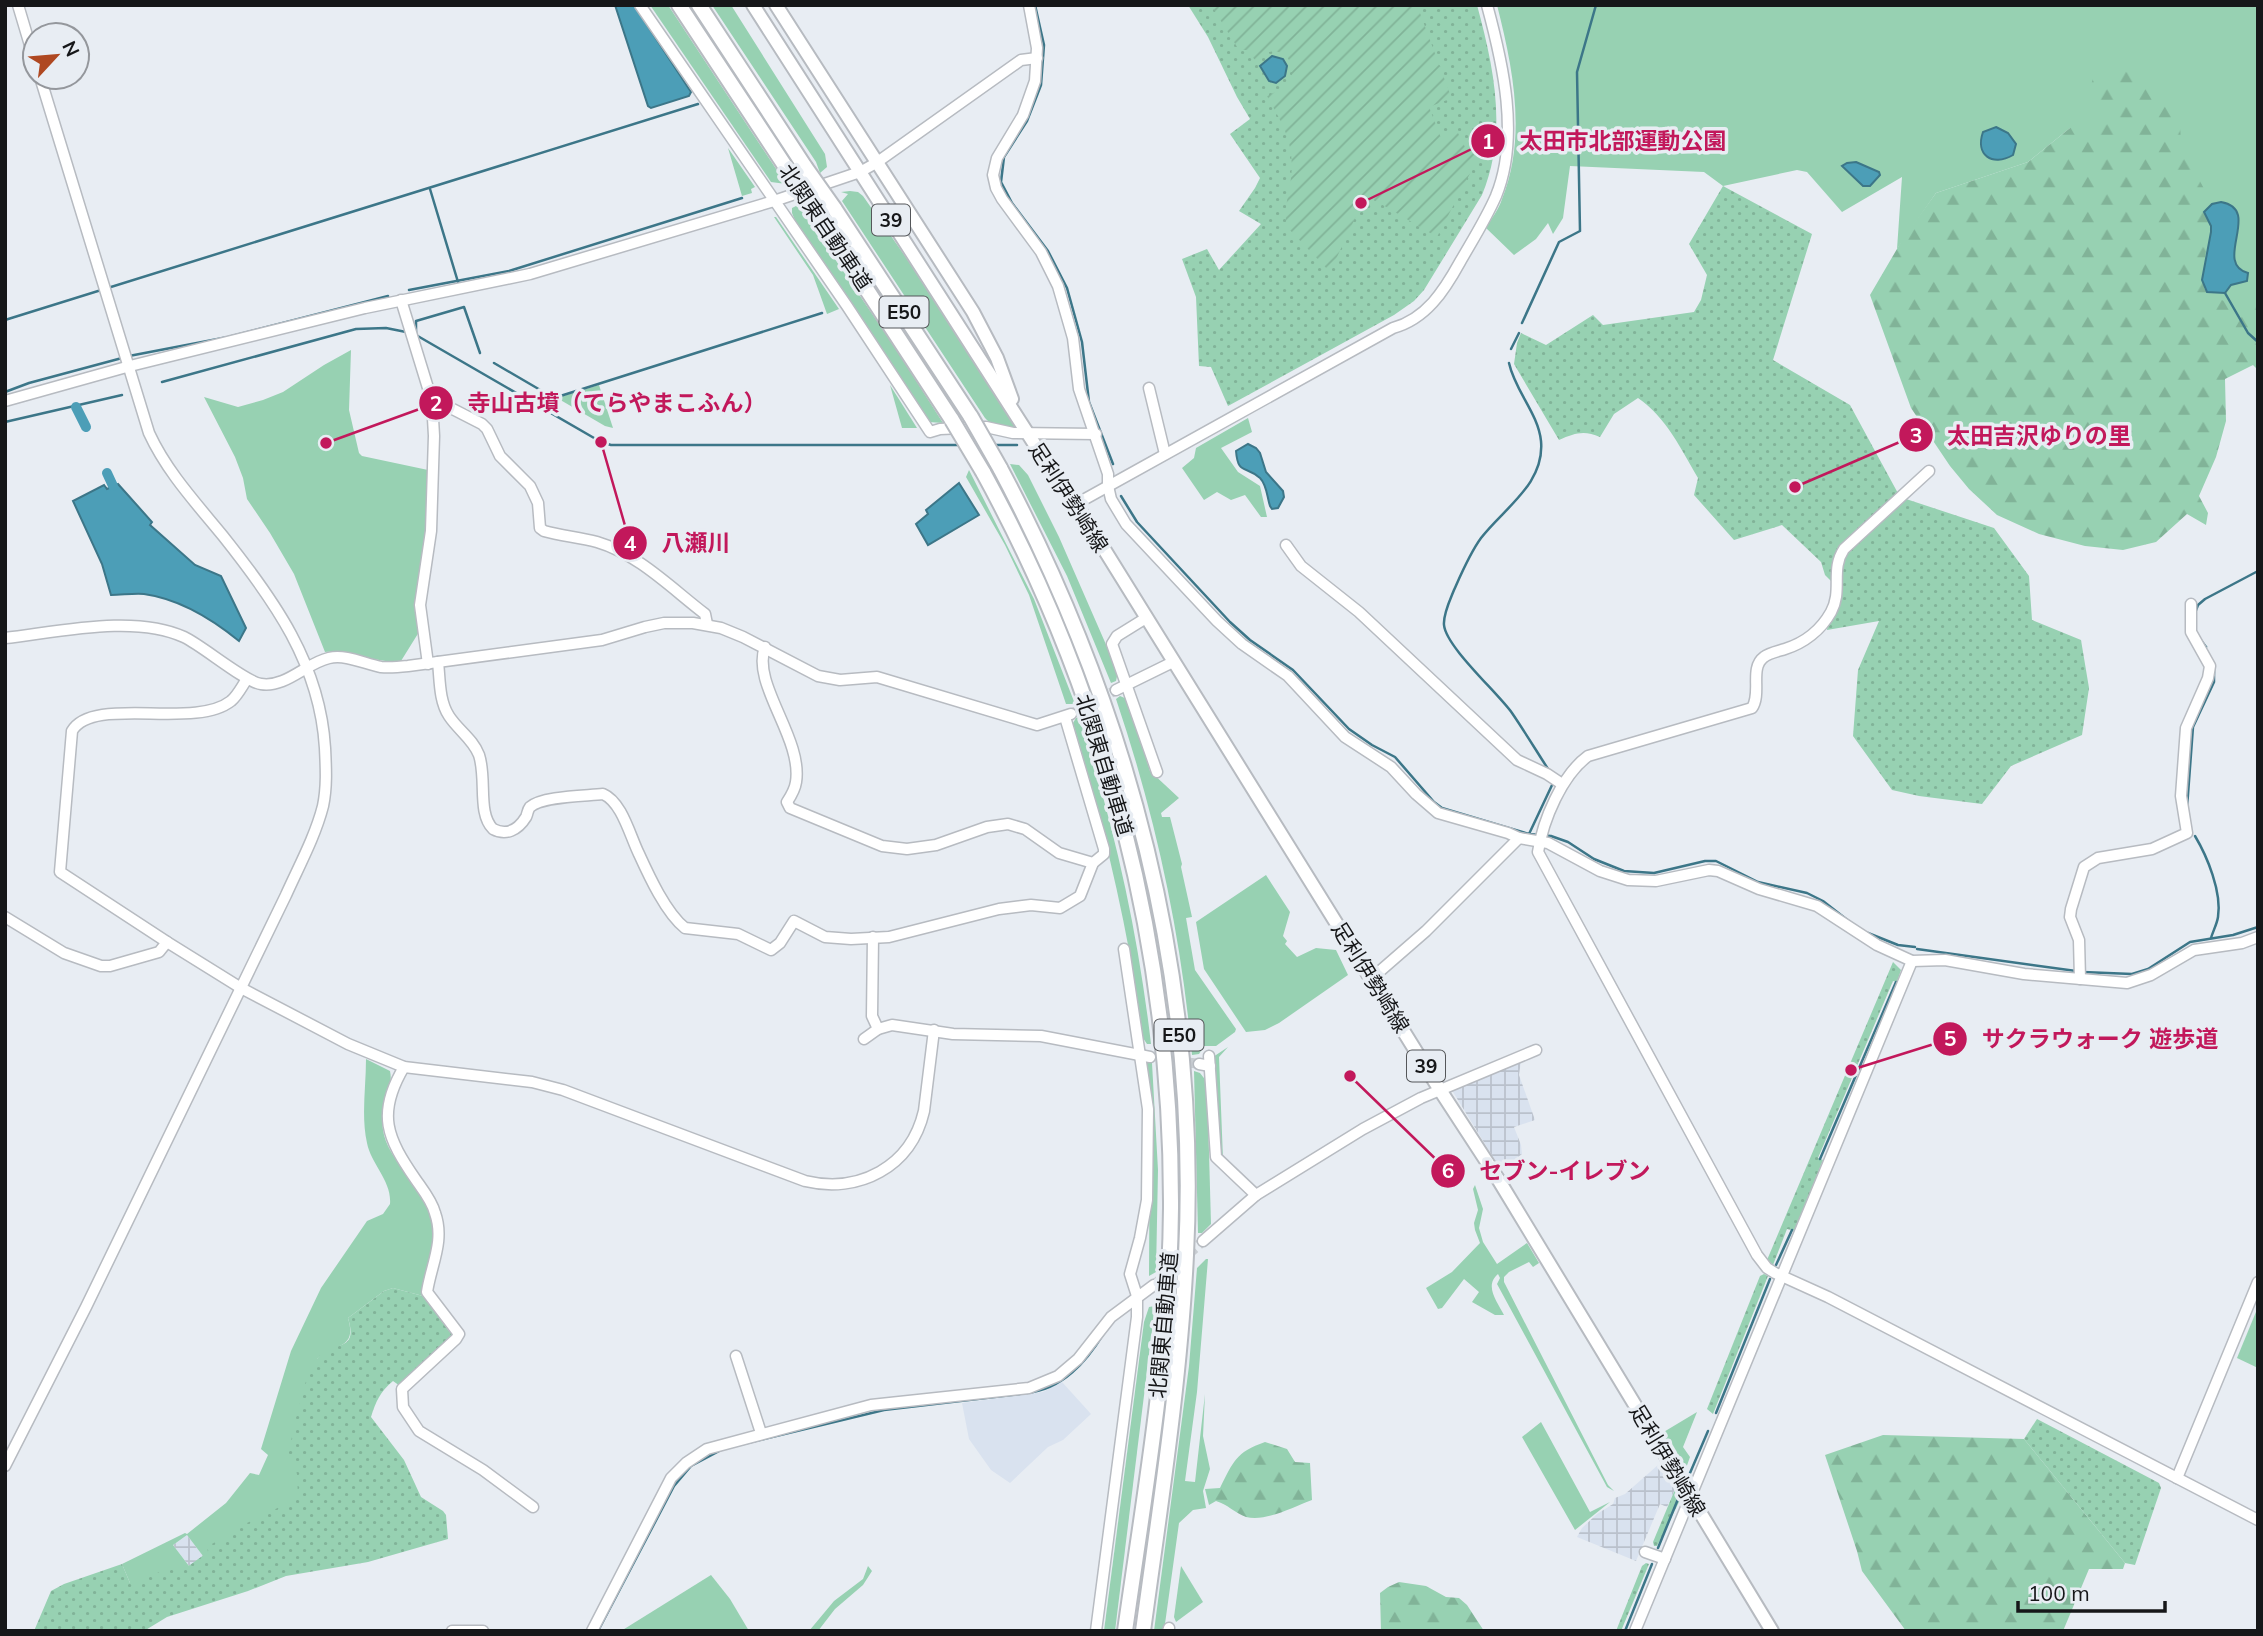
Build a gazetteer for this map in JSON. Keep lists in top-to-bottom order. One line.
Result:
{"streets":{"highway":["北関東自動車道","E50"],"main road":["39","足利伊勢崎線"]},"places":["太田市北部運動公園","八瀬川","寺山古墳（てらやまこふん）","太田吉沢ゆりの里","サクラウォーク 遊歩道","セブン-イレブン"],"scale_bar":"100 m","north":"top right"}
